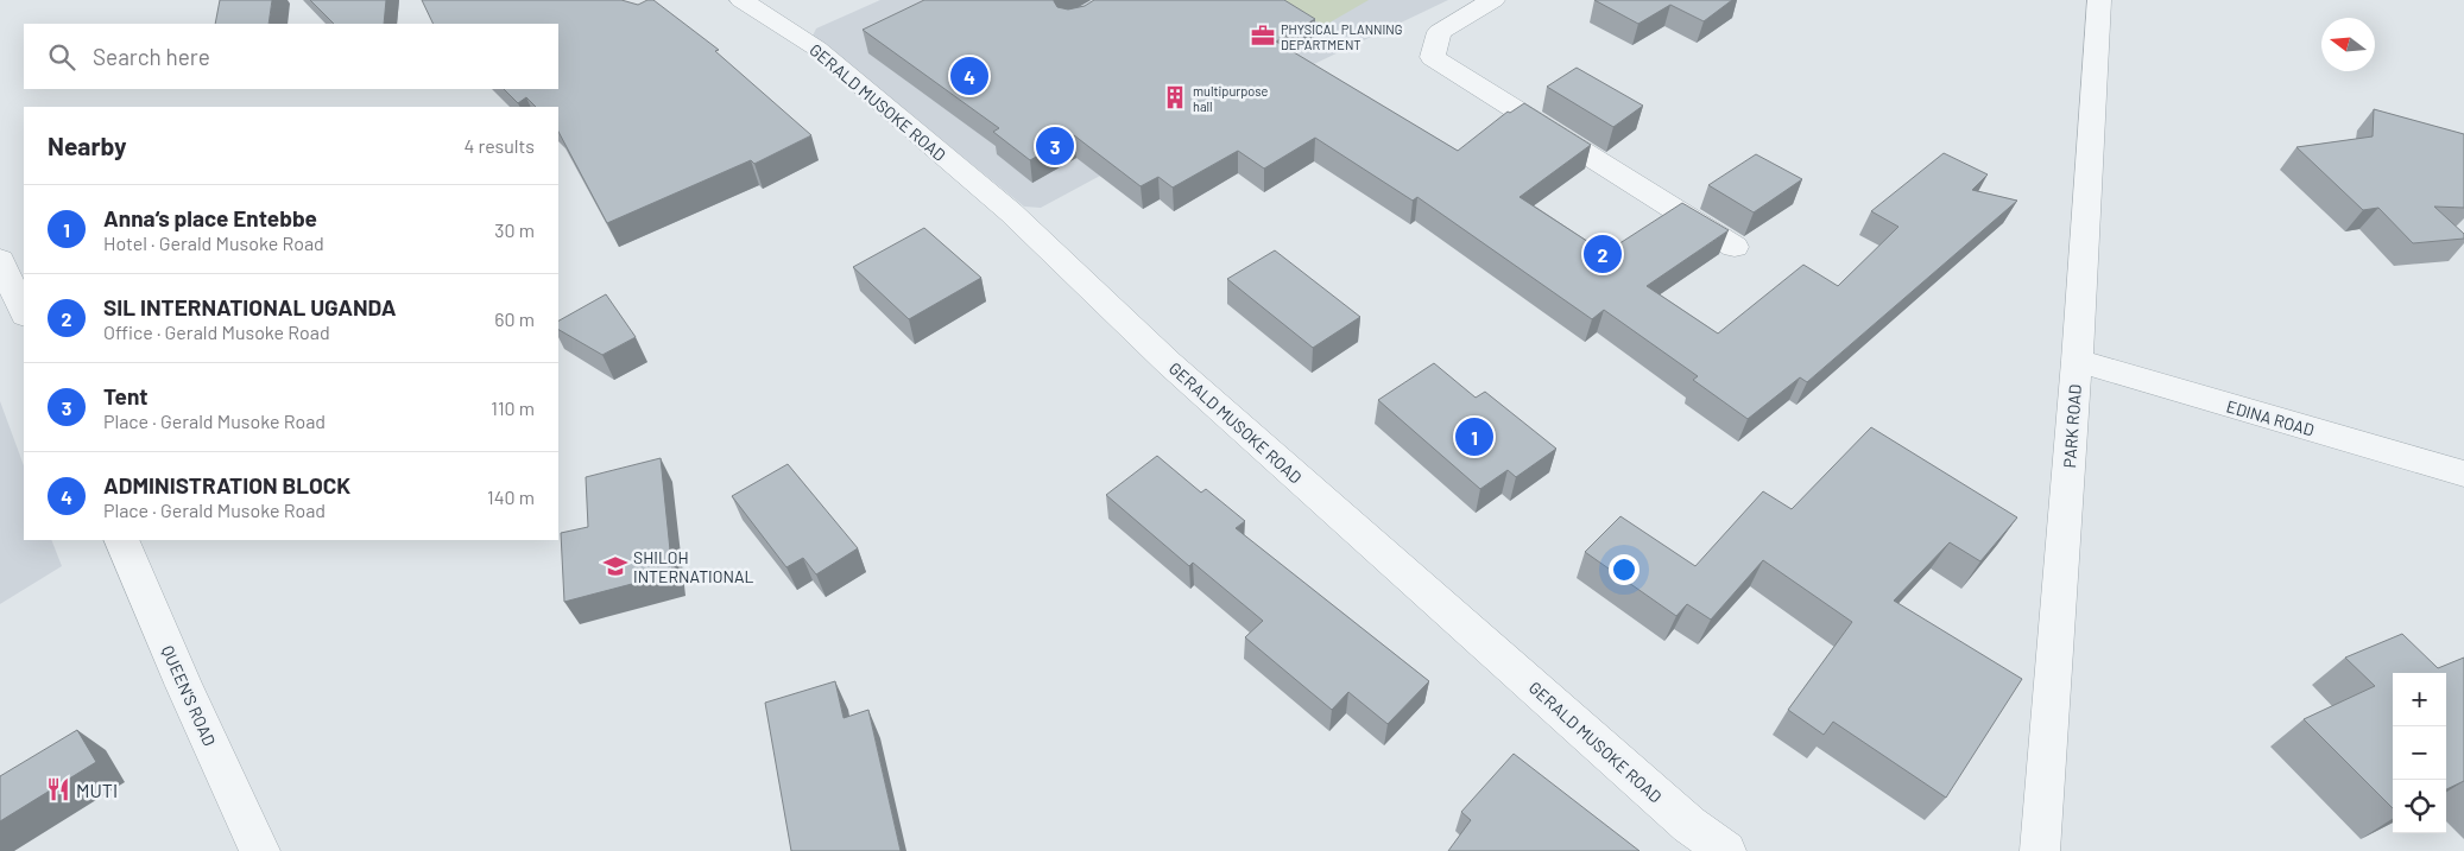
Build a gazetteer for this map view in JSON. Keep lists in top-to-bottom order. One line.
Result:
{"streets":{"street":["GERALD MUSOKE ROAD","EDINA ROAD","PARK ROAD","QUEEN'S ROAD"]},"crossings":[["EDINA ROAD","PARK ROAD"]],"places":{"office":["PHYSICAL PLANNING DEPARTMENT"],"building":["multipurpose hall"],"school or university":["SHILOH INTERNATIONAL"],"restaurant":["MUTI"]},"north":"left","page":{"search":"Search here","pins":["4","3","2","1"],"heading":["Nearby","4 results"],"list":[{"mark":"1","name":"Anna‘s place Entebbe","note":"Hotel · Gerald Musoke Road","value":"30 m"},{"mark":"2","name":"SIL INTERNATIONAL UGANDA","note":"Office · Gerald Musoke Road","value":"60 m"},{"mark":"3","name":"Tent","note":"Place · Gerald Musoke Road","value":"110 m"},{"mark":"4","name":"ADMINISTRATION BLOCK","note":"Place · Gerald Musoke Road","value":"140 m"}],"map_buttons":["+","−"]}}
